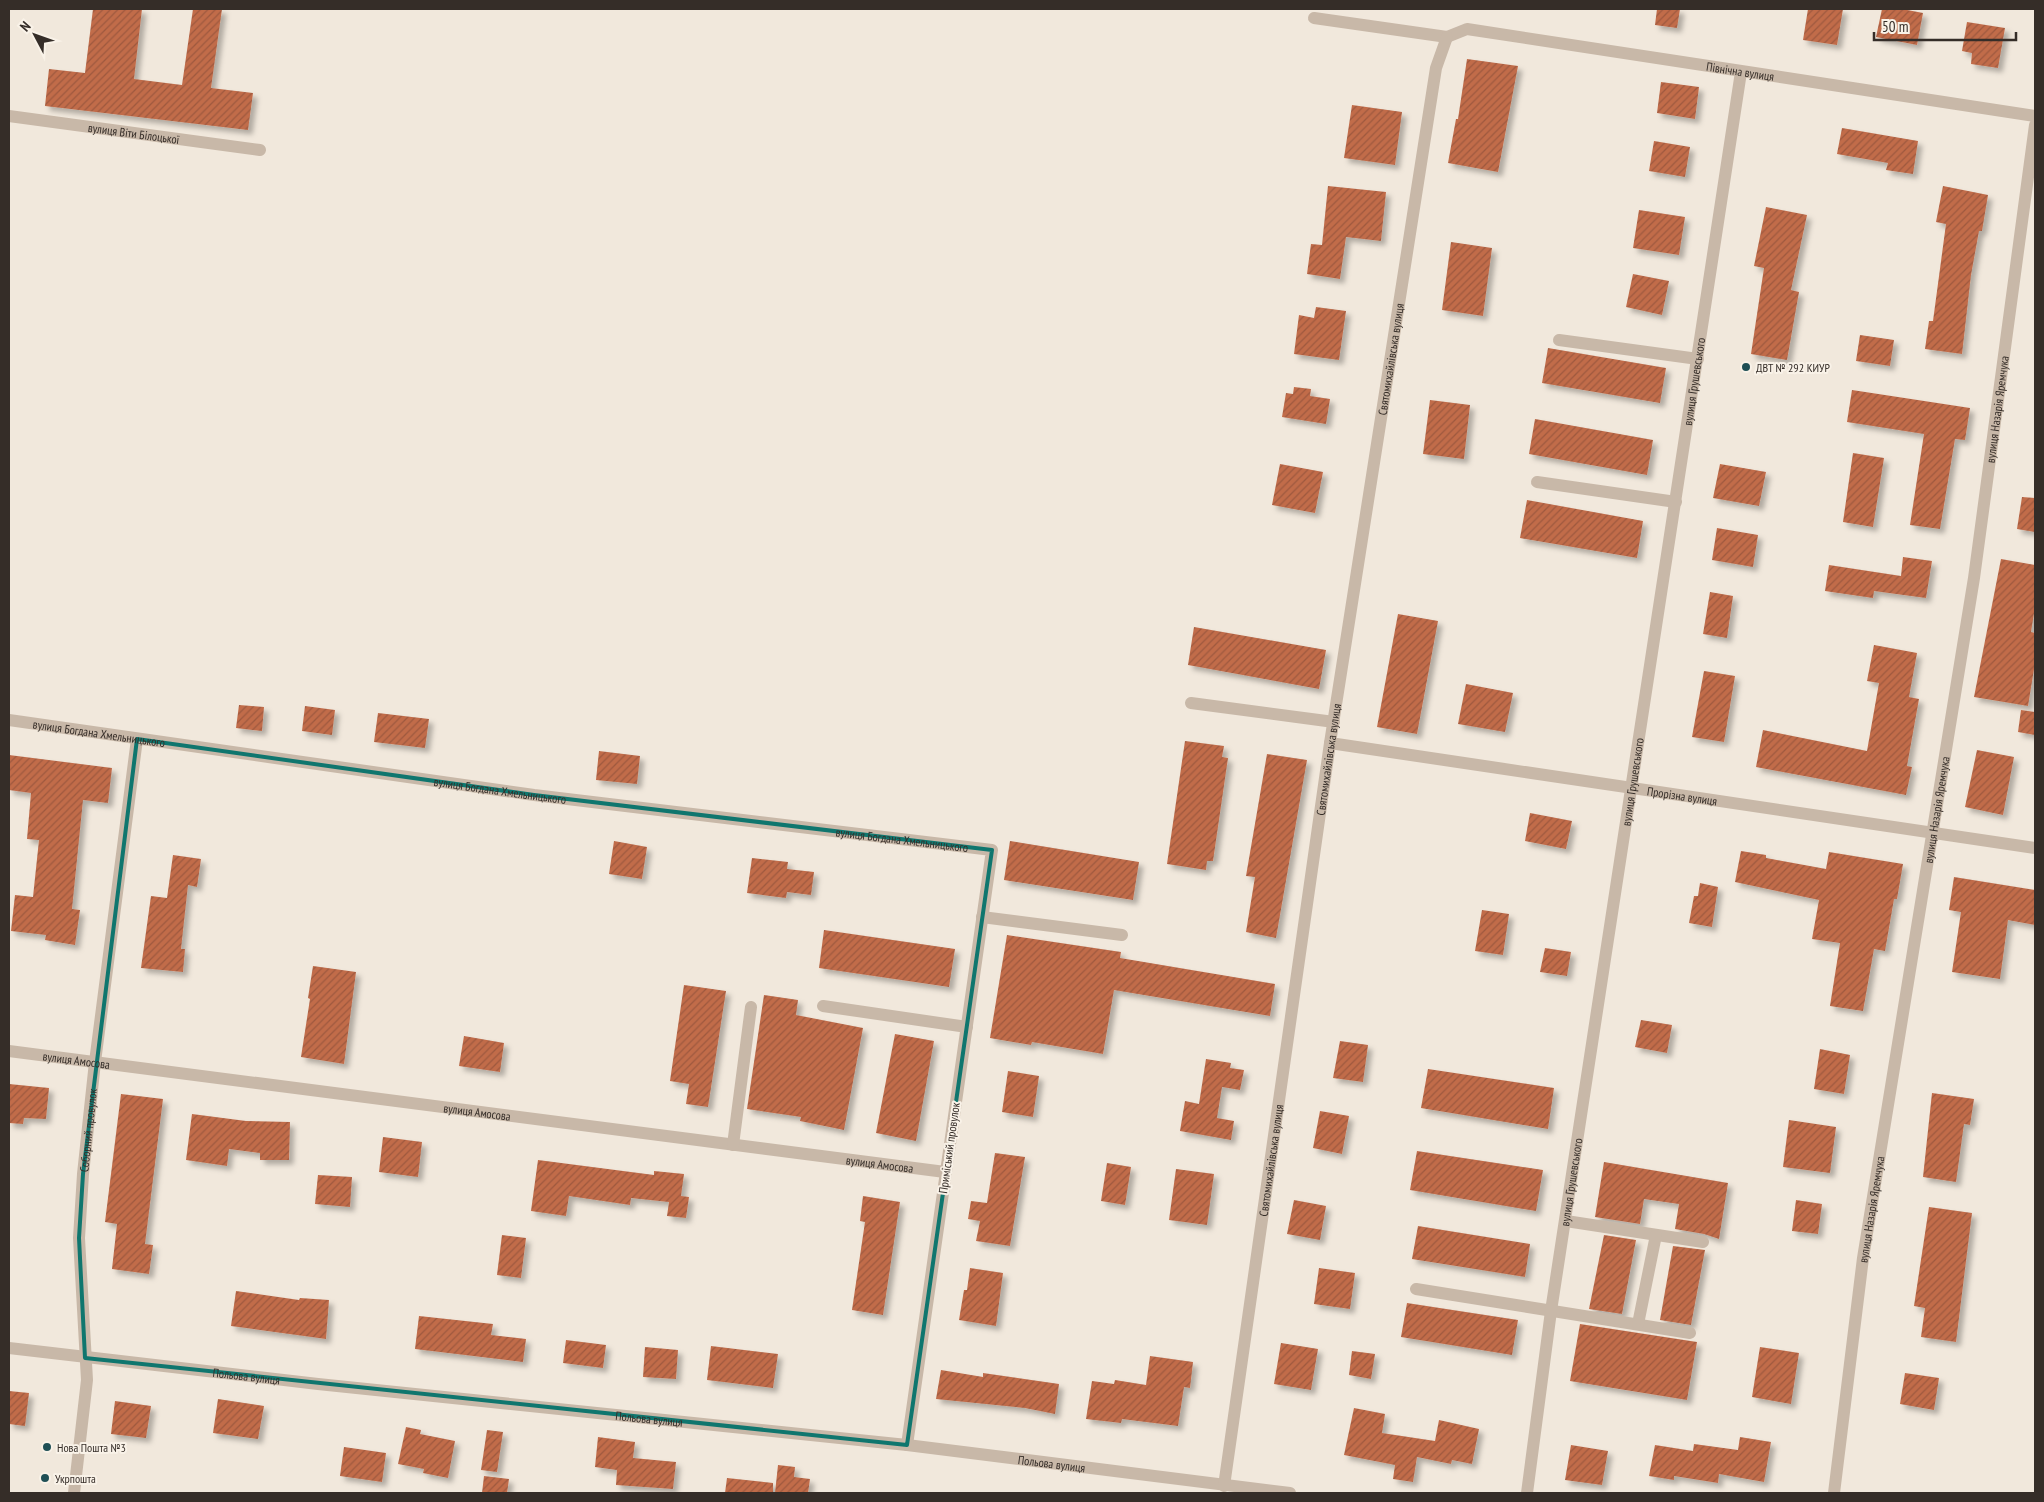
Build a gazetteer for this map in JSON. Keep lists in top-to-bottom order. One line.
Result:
{"streets":{"street":["Північна вулиця","вулиця Віти Білоцької","Святомихайлівська вулиця","вулиця Грушевського","вулиця Назарія Яремчука","вулиця Богдана Хмельницького","Прорізна вулиця","вулиця Амосова","Соборний провулок","Приміський провулок","Польова вулиця"]},"crossings":[["Північна вулиця","Святомихайлівська вулиця"],["Північна вулиця","вулиця Грушевського"],["Святомихайлівська вулиця","Прорізна вулиця"],["Святомихайлівська вулиця","Польова вулиця"],["вулиця Грушевського","Прорізна вулиця"],["вулиця Назарія Яремчука","Прорізна вулиця"],["вулиця Богдана Хмельницького","Соборний провулок"],["вулиця Богдана Хмельницького","Приміський провулок"],["вулиця Амосова","Соборний провулок"],["вулиця Амосова","Приміський провулок"],["Соборний провулок","Польова вулиця"],["Приміський провулок","Польова вулиця"]],"places":["ДВТ № 292 КИУР","Нова Пошта №3","Укрпошта"],"scale_bar":"50 m","north":"top left"}
